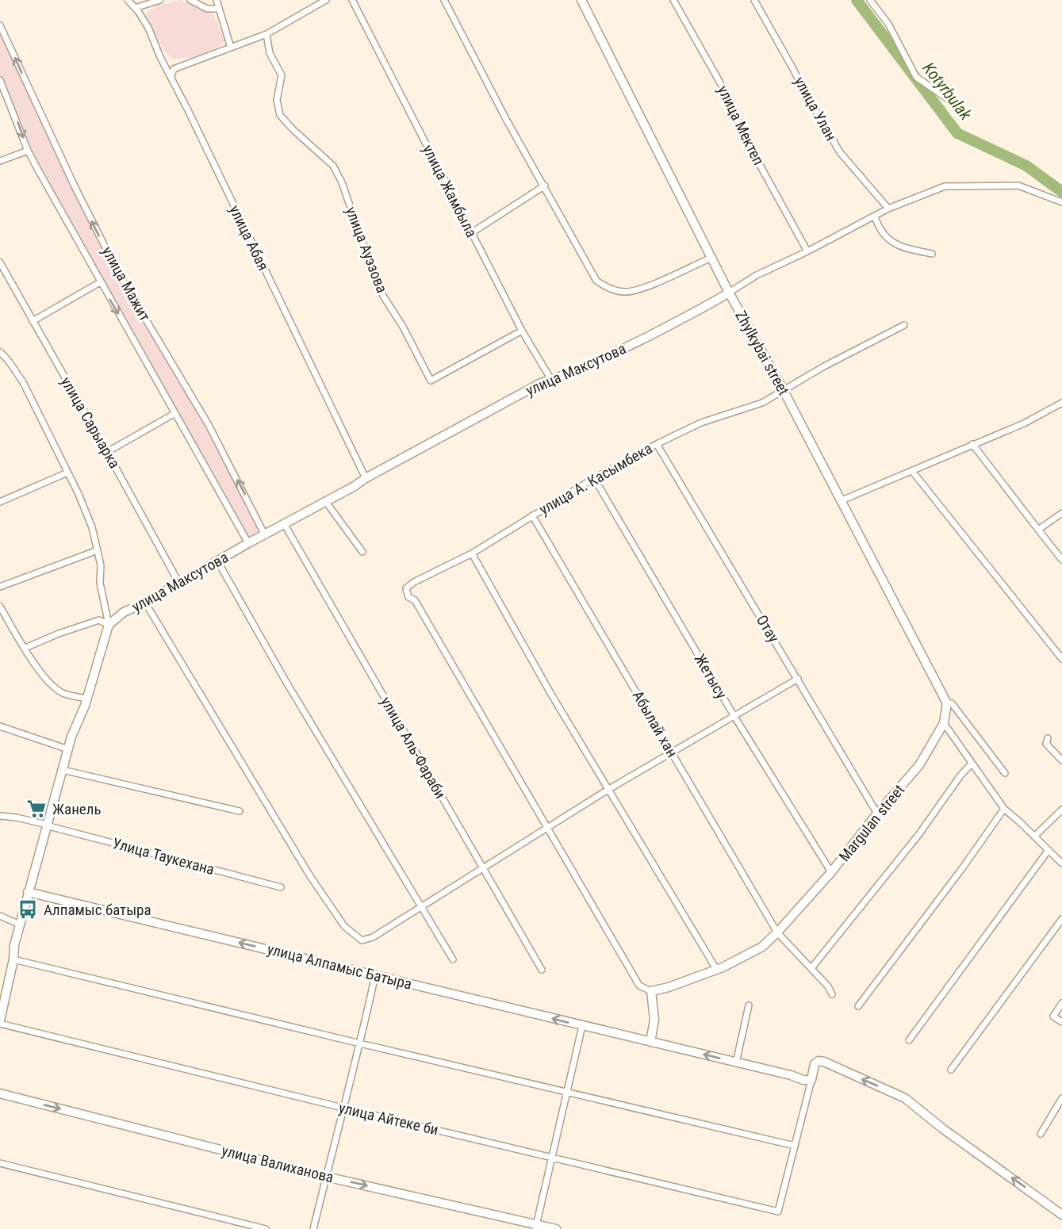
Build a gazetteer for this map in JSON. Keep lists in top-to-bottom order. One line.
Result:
{"streets":{"street":["улица Улан","улица Мектеп","улица Жамбыла","улица Абая","улица Ауэзова","улица Мажит","Zhylkybai street","улица Максутова","улица Сарыарка","улица А. Касымбека","Отау","Жетысу","Абылай хан","улица Аль-Фараби","Margulan street","Улица Таукехана","улица Алпамыс Батыра","улица Айтеке би","улица Валиханова"]},"crossings":[["улица Улан","улица Максутова"],["улица Мектеп","улица Максутова"],["улица Жамбыла","улица Ауэзова"],["улица Жамбыла","улица Максутова"],["улица Абая","улица Максутова"],["улица Мажит","улица Максутова"],["Zhylkybai street","улица Максутова"],["Zhylkybai street","улица А. Касымбека"],["Zhylkybai street","Margulan street"],["улица Максутова","улица Сарыарка"],["улица Максутова","улица Аль-Фараби"],["улица А. Касымбека","Отау"],["улица А. Касымбека","Жетысу"],["улица А. Касымбека","Абылай хан"],["Отау","Margulan street"],["Жетысу","Margulan street"],["Абылай хан","Margulan street"]],"water":["Kotyrbulak"],"places":{"supermarket":["Жанель"],"bus stop":["Алпамыс батыра"]}}
